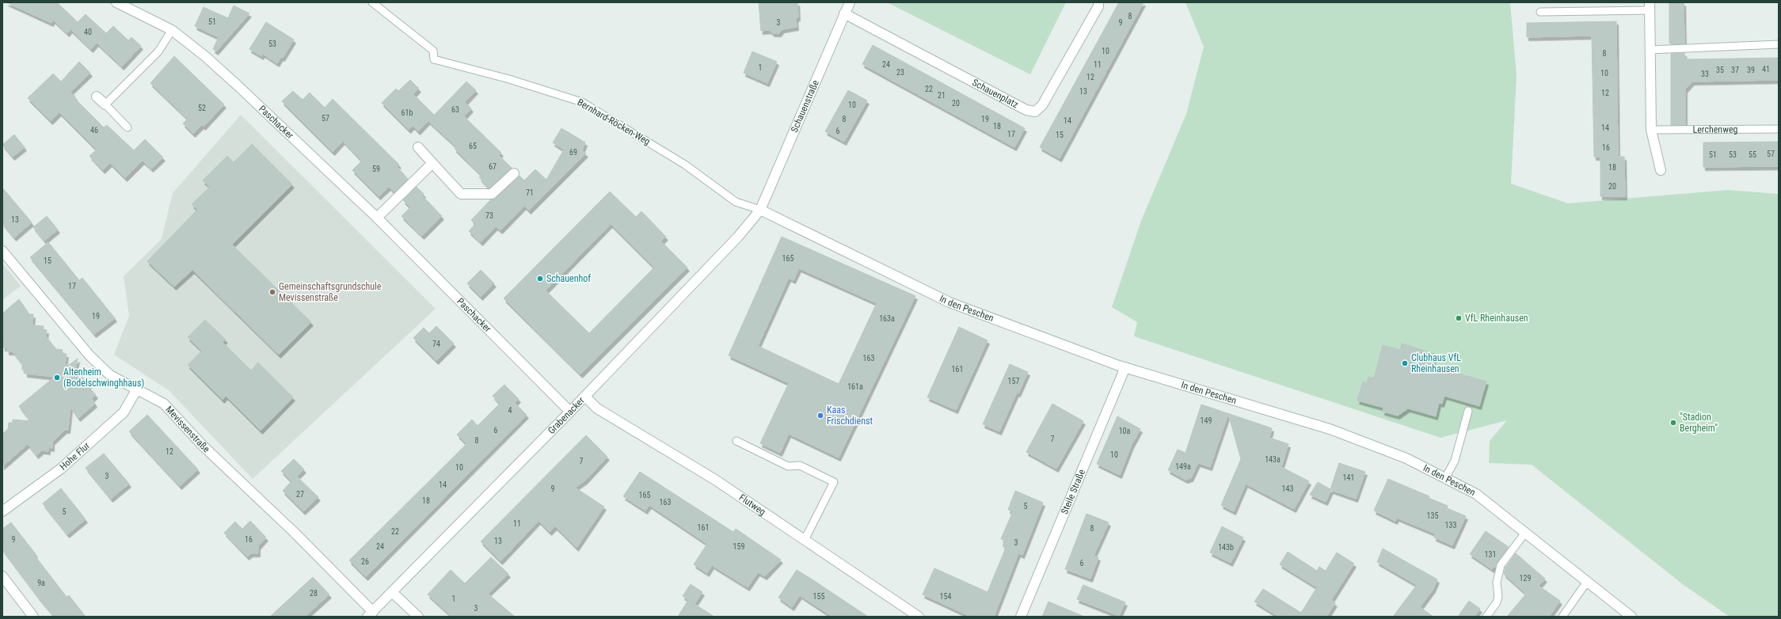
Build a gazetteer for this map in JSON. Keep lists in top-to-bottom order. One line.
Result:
{"streets":{"street":["Schauenplatz","Schauenstraße","Paschacker","In den Peschen","Grabenacker","Mevissenstraße","Hohe Flur","Steile Straße","Flutweg"],"lane":["Bernhard-Röcken-Weg","Lerchenweg"]},"crossings":[["Schauenplatz","Schauenstraße"],["Schauenstraße","Bernhard-Röcken-Weg"],["Schauenstraße","In den Peschen"],["Schauenstraße","Grabenacker"],["Paschacker","Grabenacker"],["Bernhard-Röcken-Weg","In den Peschen"],["Bernhard-Röcken-Weg","Grabenacker"],["In den Peschen","Grabenacker"],["In den Peschen","Steile Straße"],["Grabenacker","Mevissenstraße"],["Grabenacker","Flutweg"],["Mevissenstraße","Hohe Flur"]],"places":["Schauenhof","Gemeinschaftsgrundschule Mevissenstraße","VfL Rheinhausen","Clubhaus VfL Rheinhausen","Altenheim (Bodelschwinghhaus)","Kaas Frischdienst","\"Stadion Bergheim\""],"house_numbers":["8","51","3","9","40","53","10","8","24","11","1","41","35","37","39","23","10","33","12","22","13","12","21","20","10","52","63","61b","57","8","19","14","18","14","46","6","17","15","65","16","69","57","51","53","55","67","18","59","20","71","73","13","165","15","17","19","163a","74","163","161","157","161a","4","149","6","10a","7","8","12","10","143a","7","149a","10","3","141","14","9","143","27","165","18","163","5","5","135","11","133","161","8","22","9","16","13","3","24","159","143b","131","26","6","129","9a","28","155","154","1","3"]}
